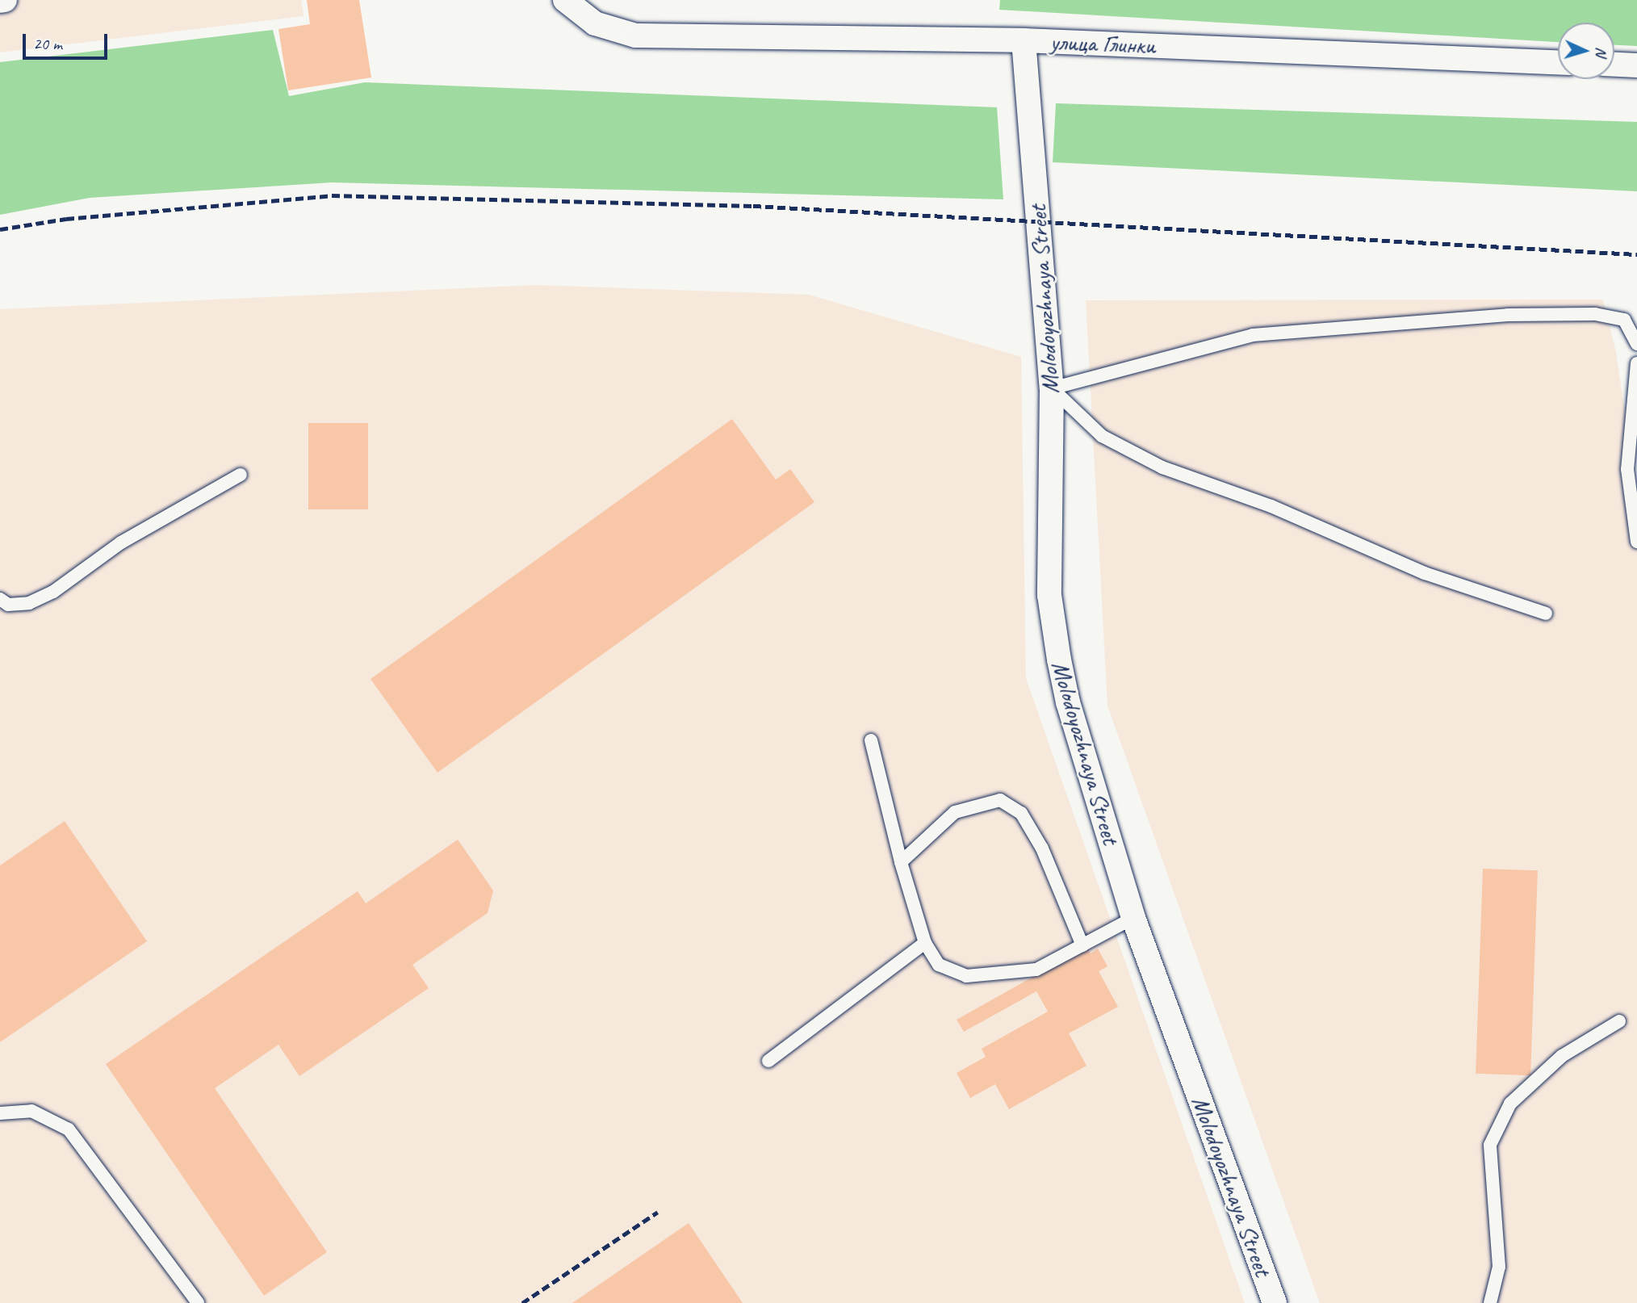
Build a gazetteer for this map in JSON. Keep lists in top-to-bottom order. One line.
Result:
{"streets":{"street":["улица Глинки","Molodoyozhnaya Street"]},"crossings":[["улица Глинки","Molodoyozhnaya Street"]],"scale_bar":"20 m","north":"right"}
